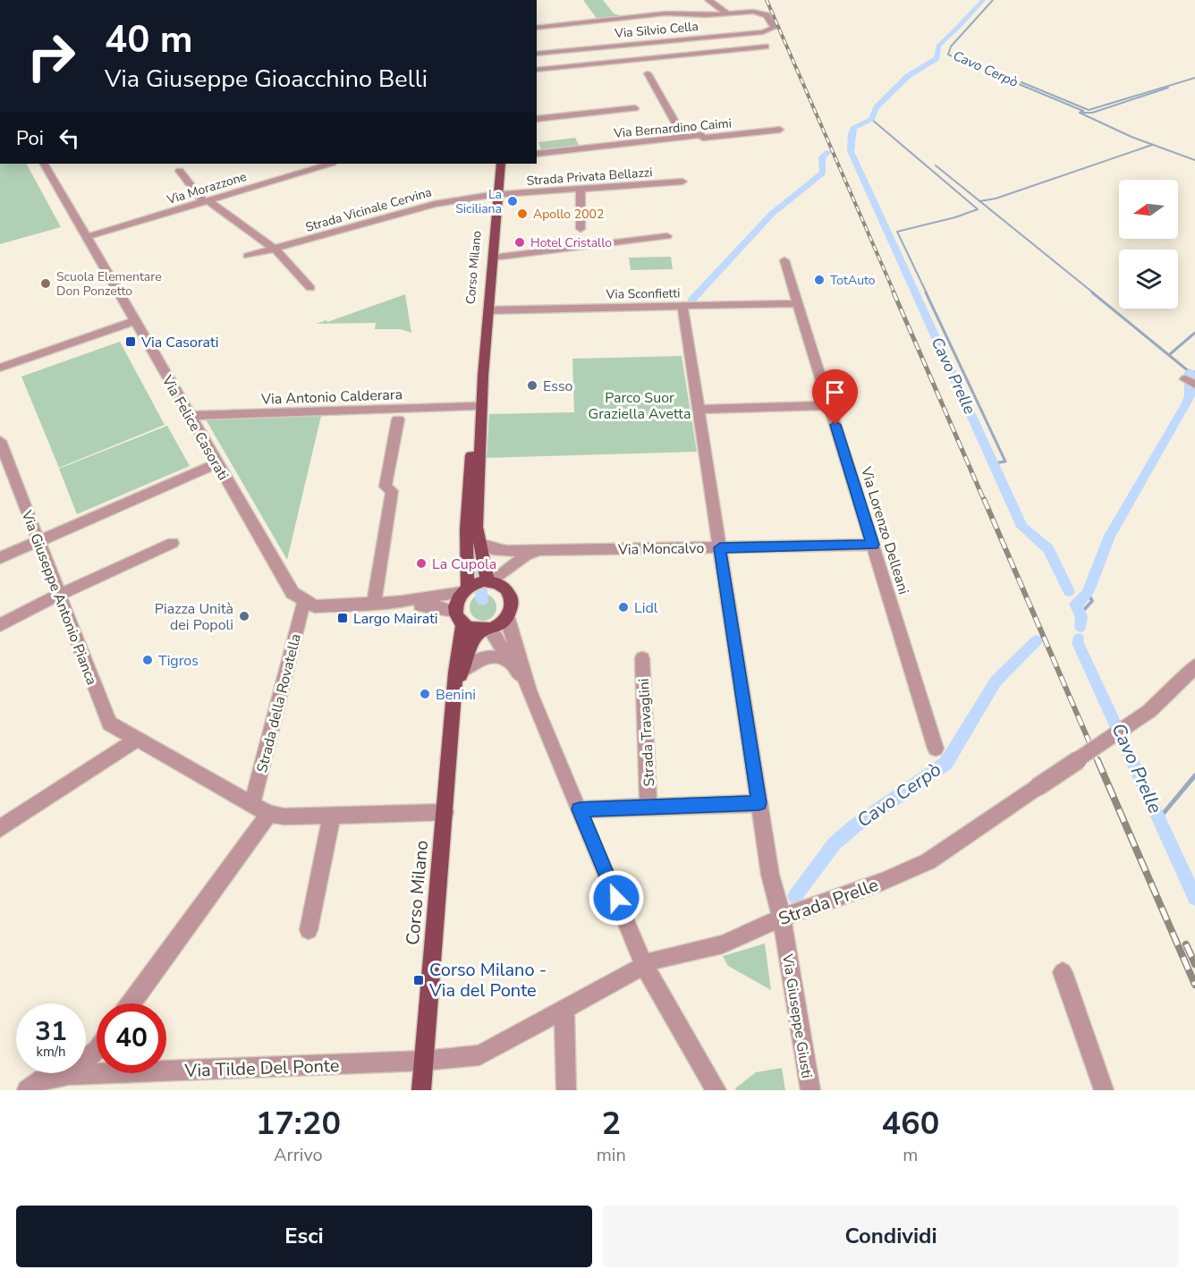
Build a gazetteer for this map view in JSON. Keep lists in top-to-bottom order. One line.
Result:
{"streets":{"main road":["Corso Milano"],"street":["Via Silvio Cella","Via Bernardino Caimi","Strada Privata Bellazzi","Via Morazzone","Strada Vicinale Cervina","Via Sconfietti","Via Antonio Calderara","Via Felice Casorati","Via Lorenzo Delleani","Via Moncalvo","Via Giuseppe Antonio Pianca","Strada della Rovatella","Strada Travaglini","Strada Prelle","Via Giuseppe Giusti","Via Tilde Del Ponte"]},"crossings":[["Strada Privata Bellazzi","Strada Vicinale Cervina"],["Strada Privata Bellazzi","Corso Milano"],["Via Morazzone","Via Felice Casorati"],["Strada Vicinale Cervina","Corso Milano"],["Corso Milano","Via Sconfietti"],["Corso Milano","Via Antonio Calderara"],["Corso Milano","Via Moncalvo"],["Corso Milano","Strada Prelle"],["Corso Milano","Via Tilde Del Ponte"],["Via Sconfietti","Via Lorenzo Delleani"],["Via Sconfietti","Via Giuseppe Giusti"],["Via Antonio Calderara","Via Felice Casorati"],["Via Felice Casorati","Strada della Rovatella"],["Via Lorenzo Delleani","Via Moncalvo"],["Via Moncalvo","Via Giuseppe Giusti"],["Strada Prelle","Via Giuseppe Giusti"],["Strada Prelle","Via Tilde Del Ponte"]],"water":["Cavo Cerpò","Cavo Prelle"],"parks":["Parco Suor Graziella Avetta"],"places":{"other":["La Siciliana","Apollo 2002","Hotel Cristallo","TotAuto","Scuola Elementare Don Ponzetto","Esso","La Cupola","Lidl","Piazza Unità dei Popoli","Tigros","Benini"],"transit":["Via Casorati","Largo Mairati","Corso Milano - Via del Ponte"]},"north":"left","page":{"turn":["40 m","Via Giuseppe Gioacchino Belli"],"then":"Poi","speed":"31 km/h","limit":"40","eta":["17:20","Arrivo","2","min","460","m"],"buttons":["Esci","Condividi"]}}
